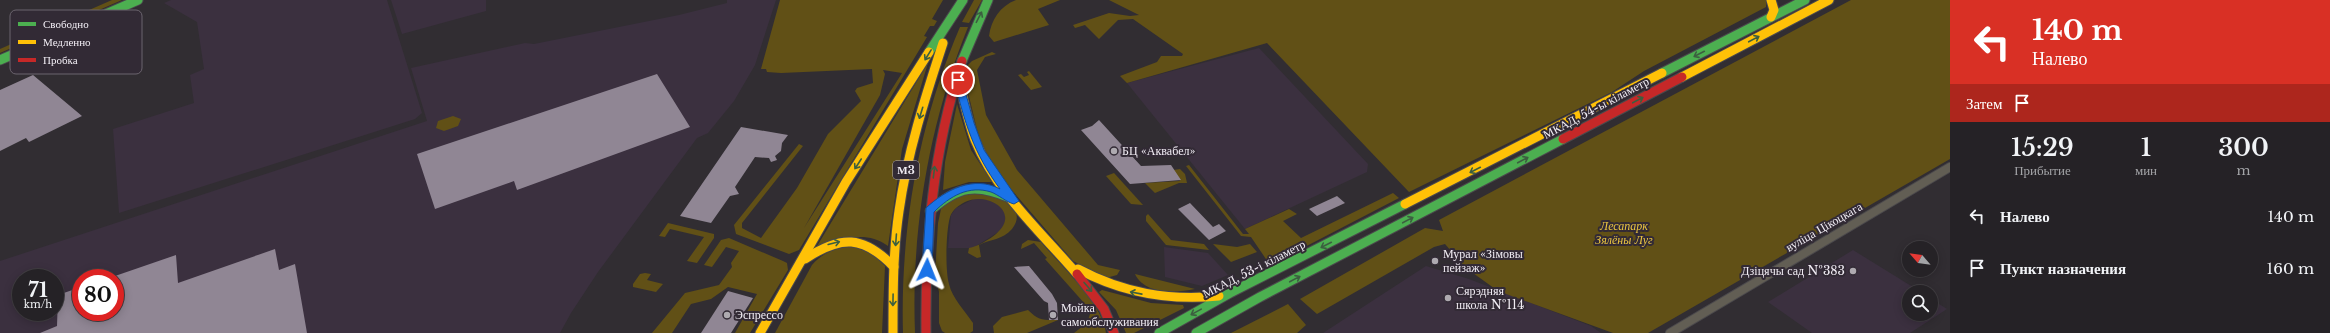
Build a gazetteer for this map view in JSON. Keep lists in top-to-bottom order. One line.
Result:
{"streets":{"main road":["МКАД, 54-ы кіламетр","М3","МКАД, 53-і кіламетр"],"street":["вуліца Цікоцкага"]},"crossings":[["МКАД, 54-ы кіламетр","МКАД, 53-і кіламетр"]],"one_way":["МКАД, 53-і кіламетр"],"parks":["Лесапарк Зялёны Луг"],"places":["БЦ «Аквабел»","Мурал «Зімовы пейзаж»","Дзіцячы сад №383","Сярэдняя школа №114","Эспрессо","Мойка самообслуживания"],"legend":["Свободно","Медленно","Пробка"],"north":"top left","page":{"turn":["140 m","Налево"],"then":"Затем","eta":["15:29","Прибытие","1","мин","300","m"],"list":[{"name":"Налево","value":"140 m"},{"name":"Пункт назначения","value":"160 m"}],"speed":"71 km/h","limit":"80"}}
